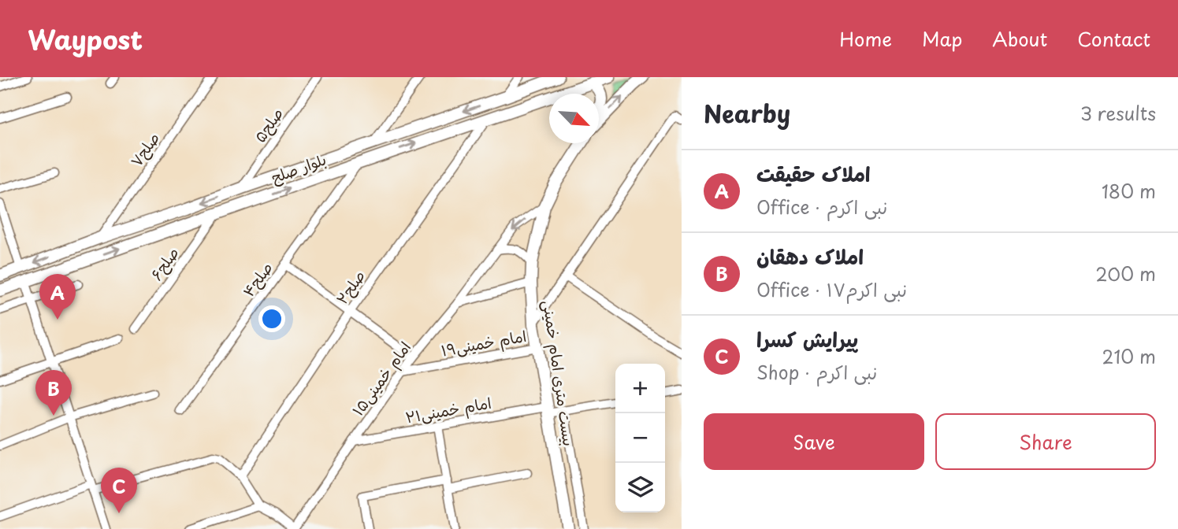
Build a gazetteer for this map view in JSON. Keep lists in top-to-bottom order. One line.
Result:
{"streets":{"main road":["بلوار صلح","بیست متری امام خمینی"],"street":["صلح۵","صلح۷","صلح۶","صلح۴","صلح۲","امام خمینی۱۹","۱۵امام خمینی","امام خمینی۲۱"]},"crossings":[["صلح۵","بلوار صلح"],["صلح۷","بلوار صلح"],["بلوار صلح","صلح۶"],["بلوار صلح","صلح۴"],["بلوار صلح","صلح۲"],["امام خمینی۱۹","بیست متری امام خمینی"],["امام خمینی۱۹","۱۵امام خمینی"],["بیست متری امام خمینی","۱۵امام خمینی"],["بیست متری امام خمینی","امام خمینی۲۱"],["۱۵امام خمینی","امام خمینی۲۱"]],"north":"bottom right","page":{"header":"Waypost","nav":["Home","Map","About","Contact"],"heading":["Nearby","3 results"],"list":[{"mark":"A","name":"املاک حقیقت","note":"Office · نبی اکرم","value":"180 m"},{"mark":"B","name":"املاک دهقان","note":"Office · نبی اکرم۱۷","value":"200 m"},{"mark":"C","name":"پیرایش کسرا","note":"Shop · نبی اکرم","value":"210 m"}],"pins":["A","B","C"],"map_buttons":["+","−"],"buttons":["Save","Share"]}}
